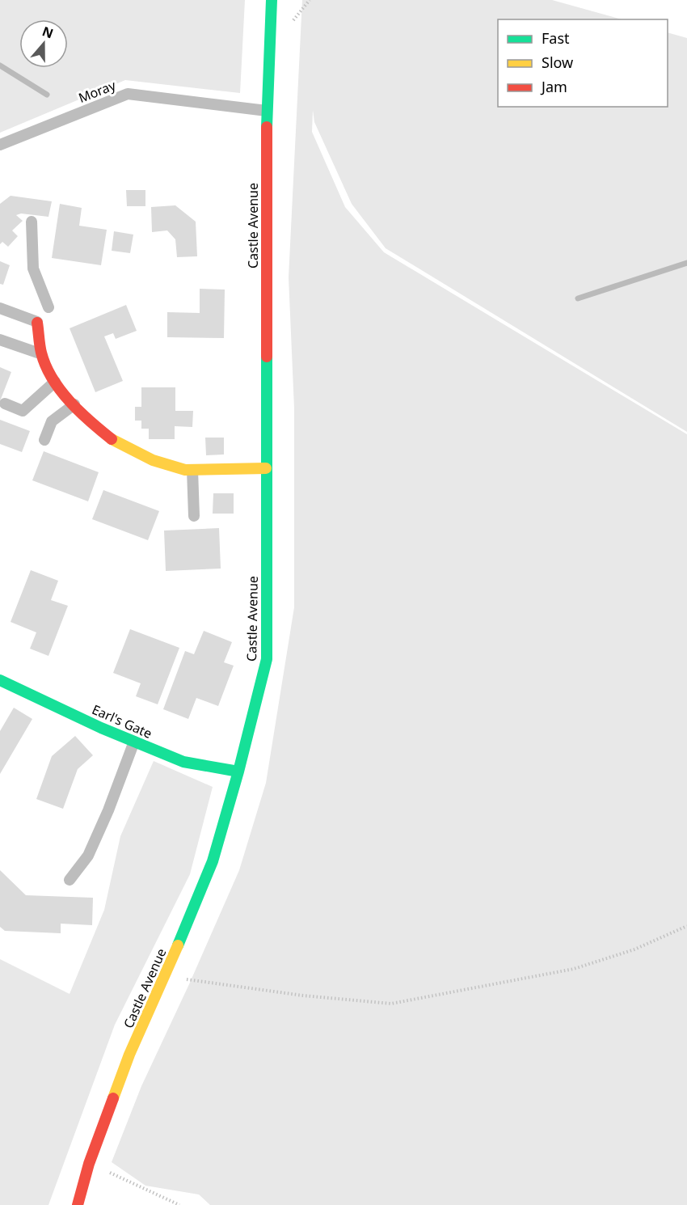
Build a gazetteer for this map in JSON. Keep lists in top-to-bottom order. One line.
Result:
{"streets":{"street":["Castle Avenue","Earl's Gate"],"lane":["Moray"]},"crossings":[["Moray","Castle Avenue"],["Castle Avenue","Earl's Gate"]],"legend":["Fast","Slow","Jam"],"north":"top"}
